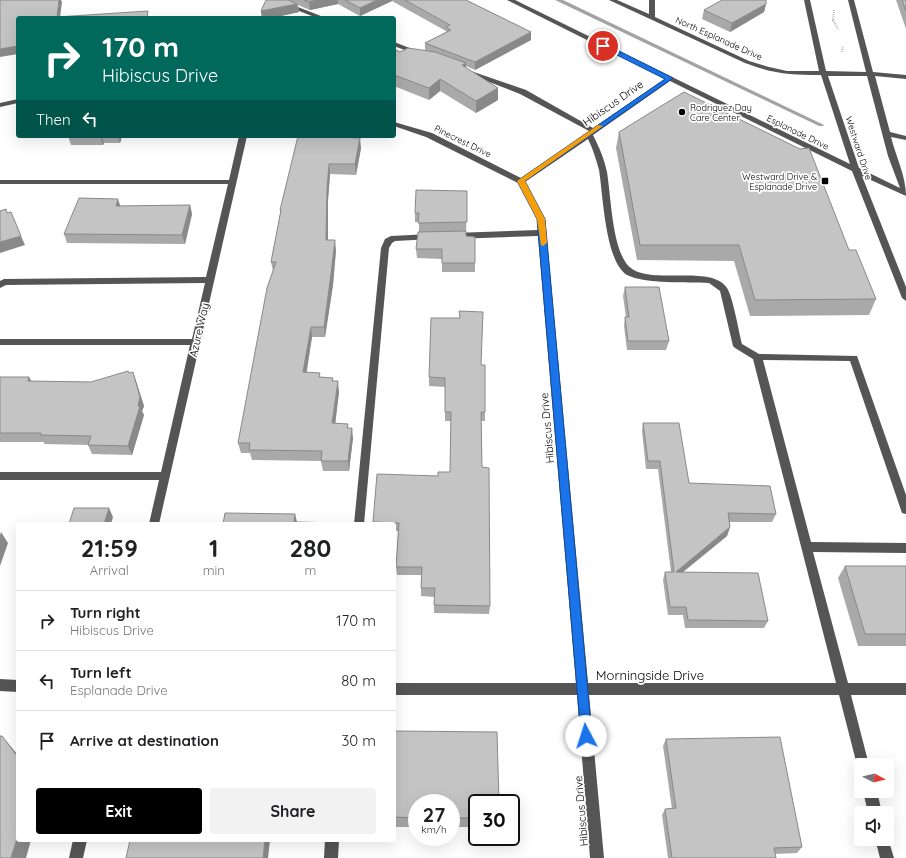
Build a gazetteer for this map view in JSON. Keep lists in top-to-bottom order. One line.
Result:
{"streets":{"street":["North Esplanade Drive","Hibiscus Drive","Esplanade Drive","Pinecrest Drive","Westward Drive","Azure Way","Morningside Drive"]},"crossings":[["North Esplanade Drive","Westward Drive"],["Hibiscus Drive","Esplanade Drive"],["Hibiscus Drive","Pinecrest Drive"],["Hibiscus Drive","Morningside Drive"],["Esplanade Drive","Westward Drive"]],"places":{"other":["Rodriguez Day Care Center"],"transit":["Westward Drive & Esplanade Drive"]},"north":"right","page":{"turn":["170 m","Hibiscus Drive"],"then":"Then","eta":["21:59","Arrival","1","min","280","m"],"list":[{"name":"Turn right","note":"Hibiscus Drive","value":"170 m"},{"name":"Turn left","note":"Esplanade Drive","value":"80 m"},{"name":"Arrive at destination","value":"30 m"}],"buttons":["Exit","Share"],"speed":"27 km/h","limit":"30"}}
